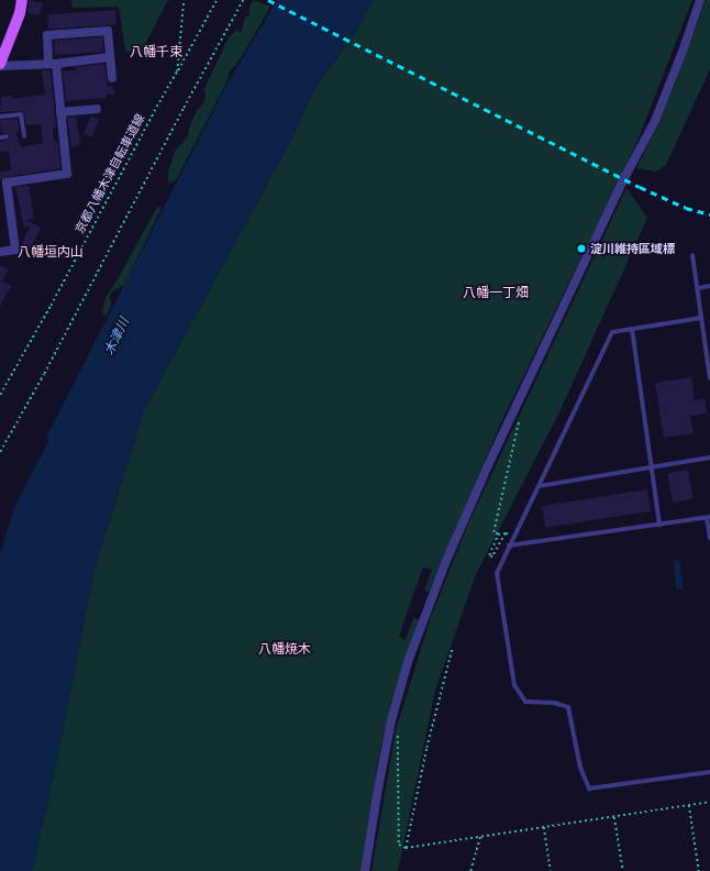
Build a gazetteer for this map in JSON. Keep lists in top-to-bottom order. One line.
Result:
{"streets":{"path":["京都八幡木津自転車道線"]},"districts":["八幡千束","八幡垣内山","八幡一丁畑","八幡焼木"],"water":["木津川"],"places":["淀川維持區域標"]}
